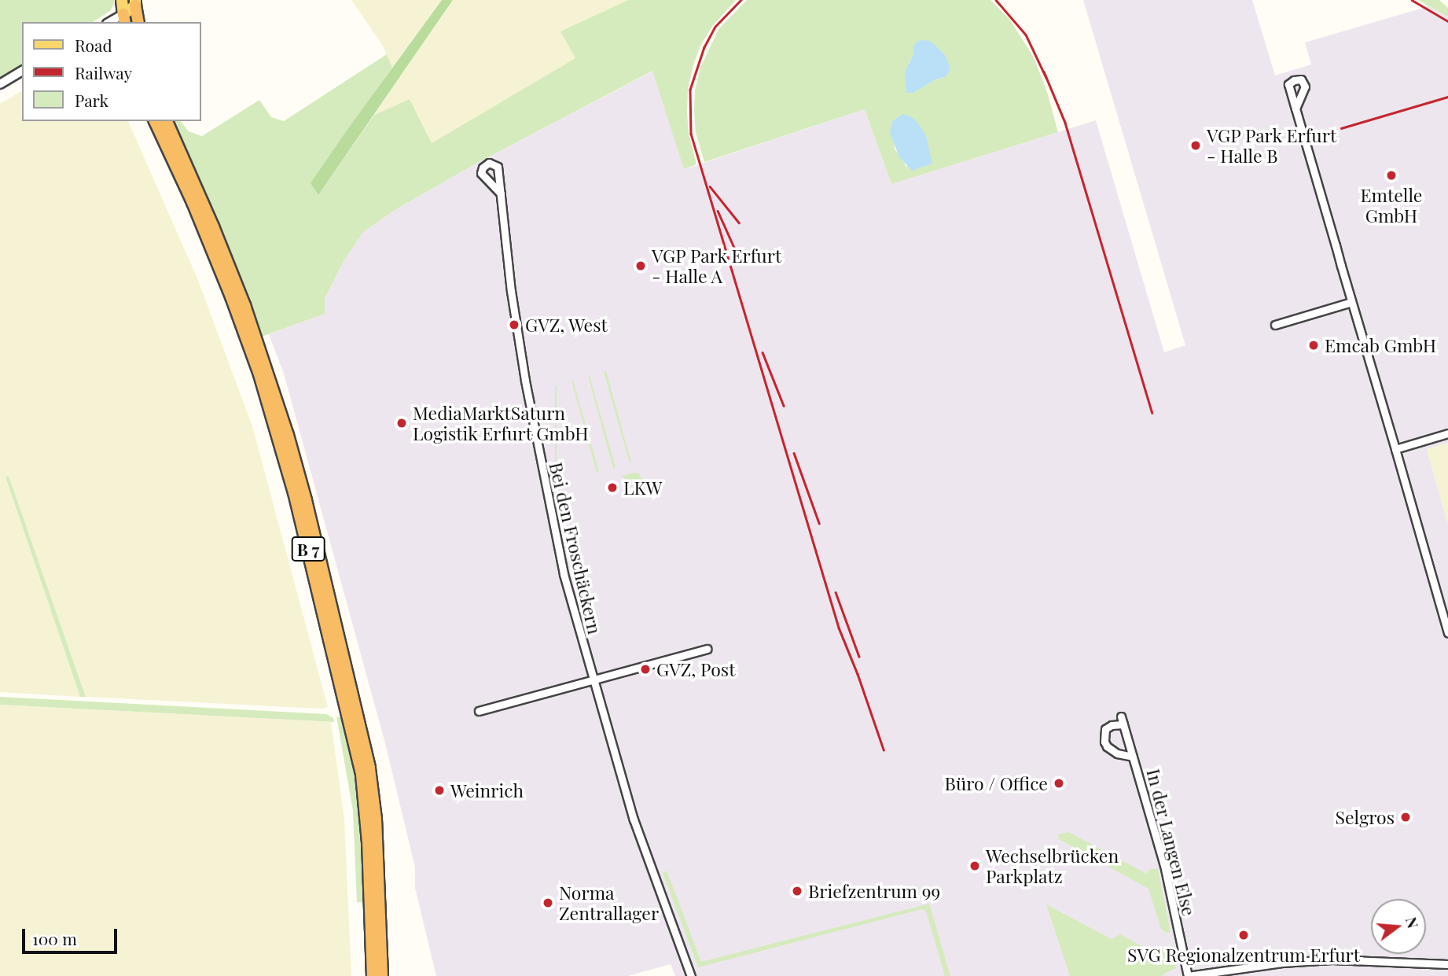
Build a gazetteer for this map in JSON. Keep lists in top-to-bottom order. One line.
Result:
{"streets":{"highway":["B 7"],"street":["Bei den Froschäckern","In der Langen Else"]},"places":["VGP Park Erfurt - Halle B","Emtelle GmbH","VGP Park Erfurt - Halle A","GVZ, West","Emcab GmbH","MediaMarktSaturn Logistik Erfurt GmbH","LKW","GVZ, Post","Büro / Office","Weinrich","Selgros","Wechselbrücken Parkplatz","Briefzentrum 99","Norma Zentrallager","SVG Regionalzentrum Erfurt"],"legend":["Road","Railway","Park"],"scale_bar":"100 m","north":"right"}
